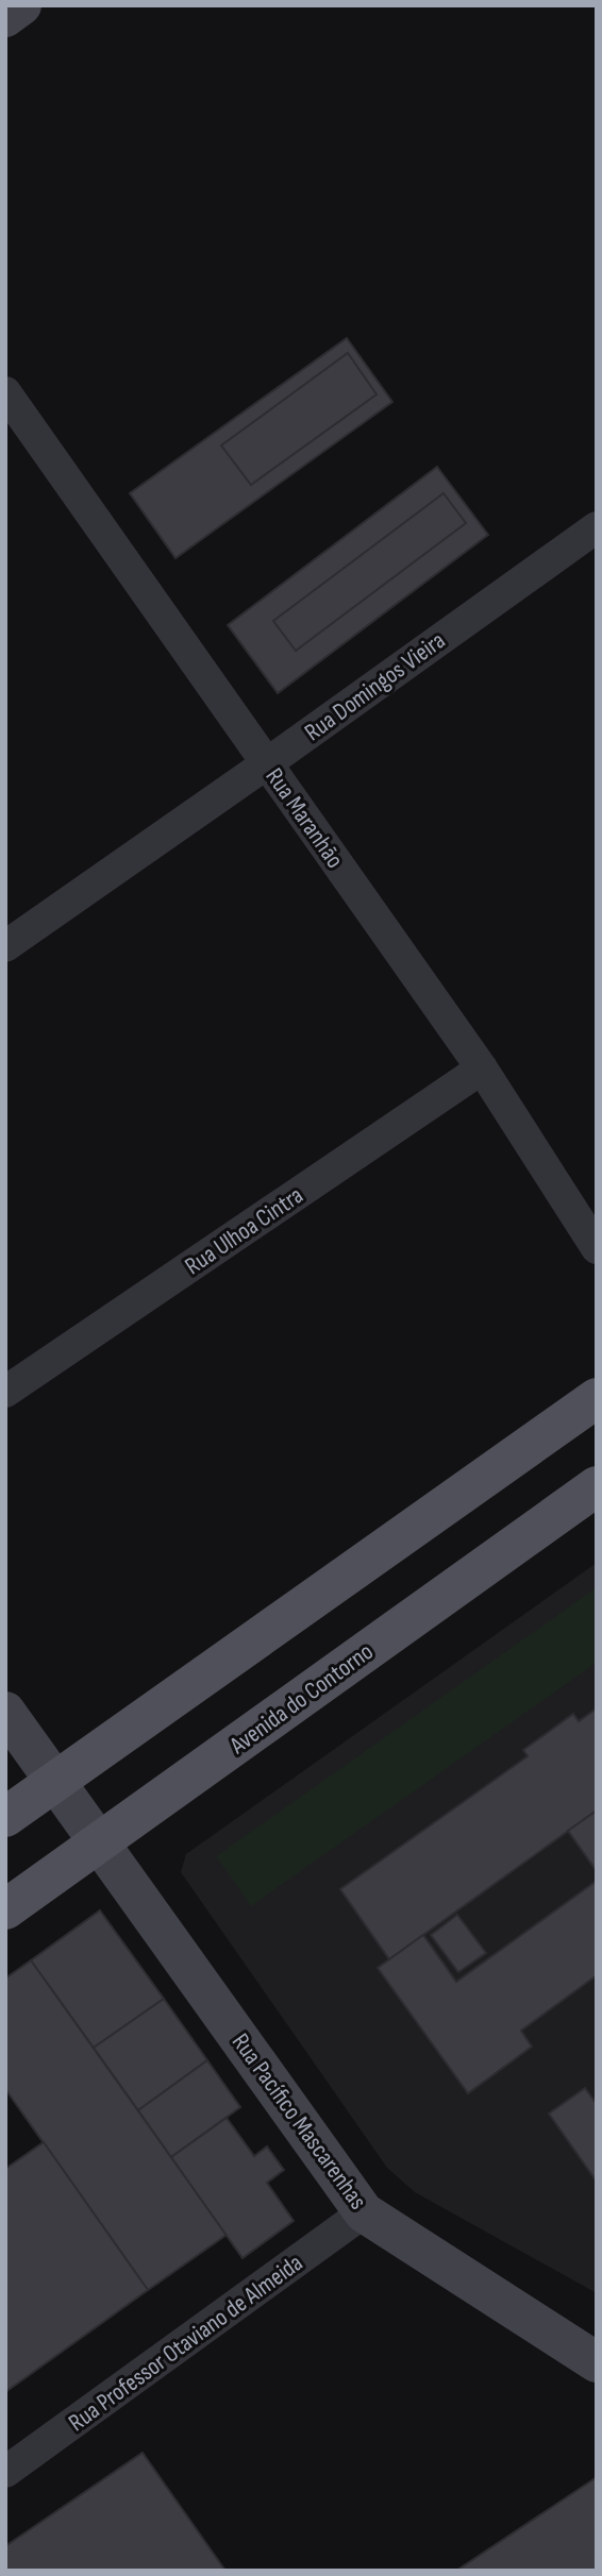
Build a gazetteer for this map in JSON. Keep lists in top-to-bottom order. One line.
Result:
{"streets":{"main road":["Avenida do Contorno","Rua Pacífico Mascarenhas"],"street":["Rua Domingos Vieira","Rua Maranhão","Rua Ulhoa Cintra","Rua Professor Otaviano de Almeida"]},"crossings":[["Rua Domingos Vieira","Rua Maranhão"],["Rua Maranhão","Rua Ulhoa Cintra"],["Avenida do Contorno","Rua Pacífico Mascarenhas"],["Rua Pacífico Mascarenhas","Rua Professor Otaviano de Almeida"]]}
